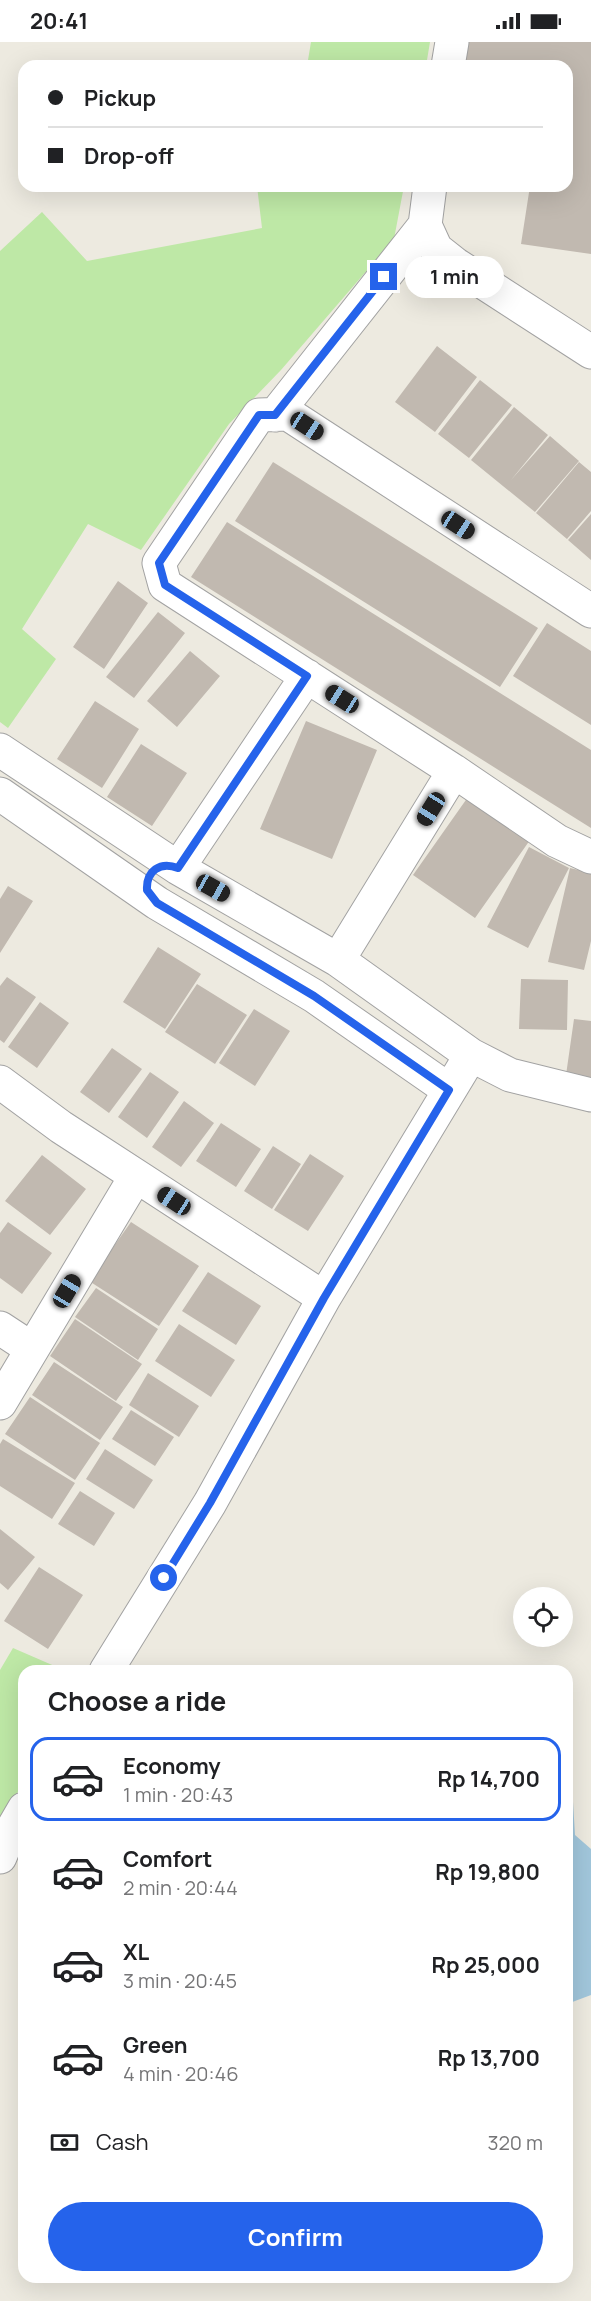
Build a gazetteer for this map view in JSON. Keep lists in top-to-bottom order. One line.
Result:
{"page":{"status":"20:41","banner":["Pickup","Drop-off"],"bubble":"1 min","heading":"Choose a ride","list":[{"name":"Economy","note":"1 min · 20:43","value":"Rp 14,700"},{"name":"Comfort","note":"2 min · 20:44","value":"Rp 19,800"},{"name":"XL","note":"3 min · 20:45","value":"Rp 25,000"},{"name":"Green","note":"4 min · 20:46","value":"Rp 13,700"}],"pay":["Cash","320 m"],"buttons":"Confirm"}}
